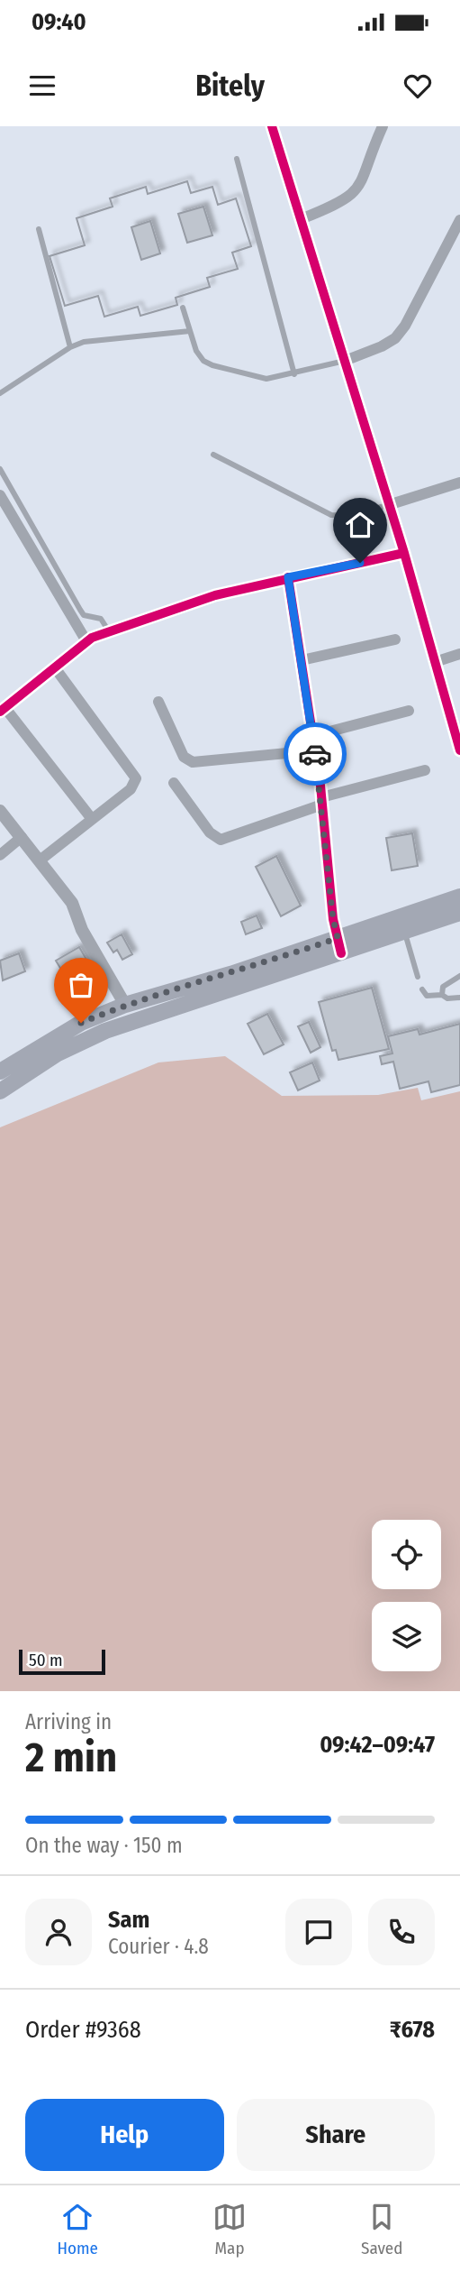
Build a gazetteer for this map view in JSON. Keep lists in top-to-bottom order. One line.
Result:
{"scale_bar":"50 m","page":{"status":"09:40","header":"Bitely","scale":"50 m","heading":["2 min","Arriving in","09:42–09:47"],"panel":["Sam","Courier · 4.8","Order #9368","₹678"],"bar":"On the way · 150 m","buttons":["Help","Share"],"tabs":["Home","Map","Saved"]}}
